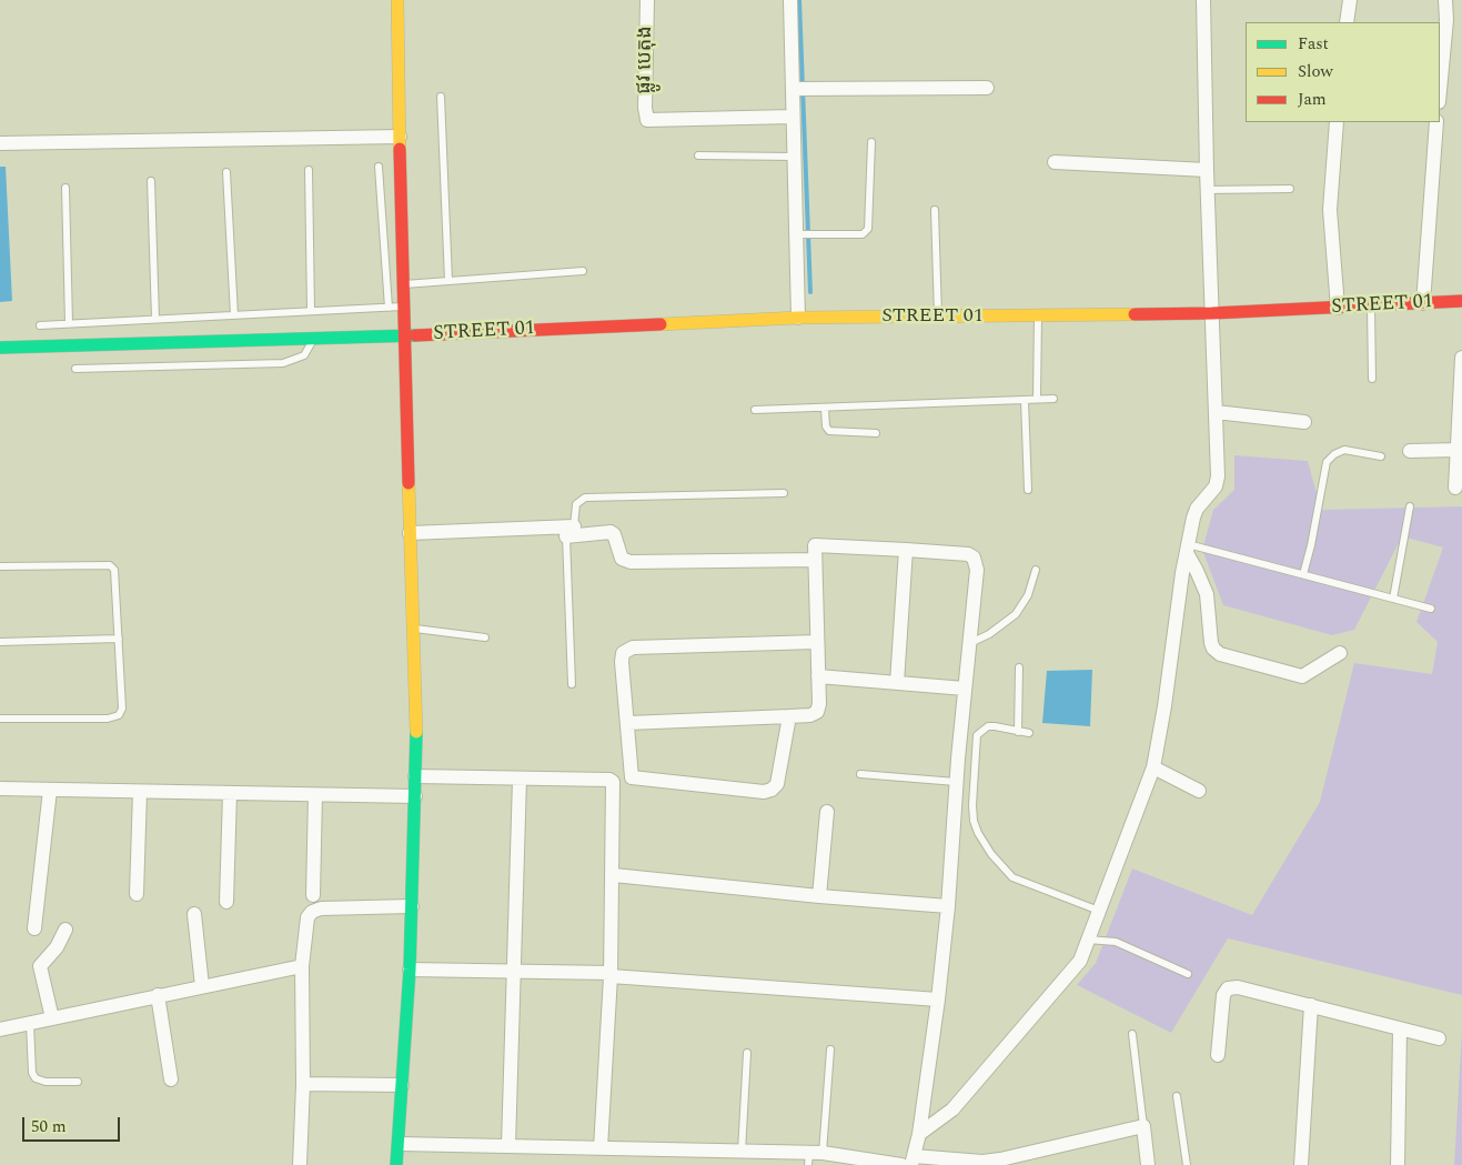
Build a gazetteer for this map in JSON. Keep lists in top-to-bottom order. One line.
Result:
{"streets":{"street":["ផ្លូវ បេតុង","STREET 01"]},"legend":["Fast","Slow","Jam"],"scale_bar":"50 m"}
